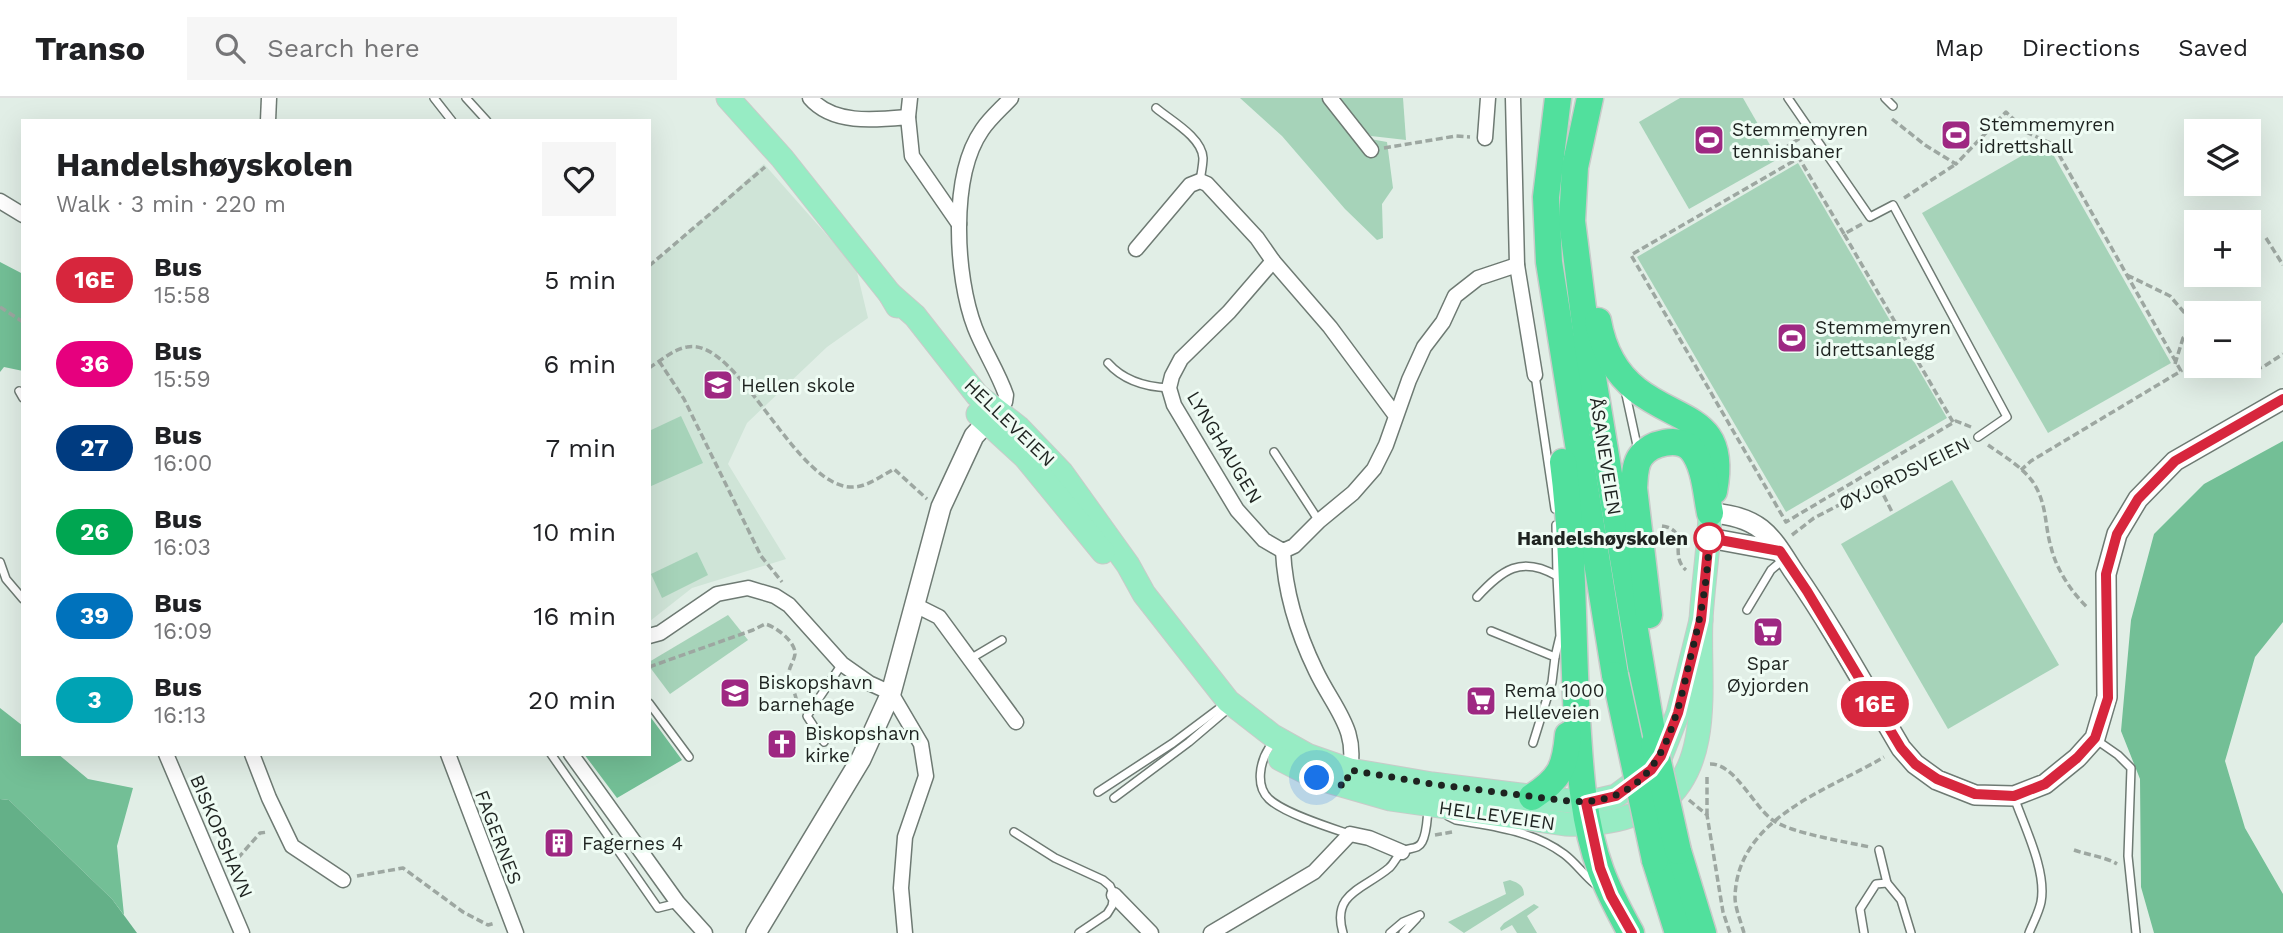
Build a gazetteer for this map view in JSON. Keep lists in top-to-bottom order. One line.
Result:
{"streets":{"highway":["ÅSANEVEIEN"],"main road":["HELLEVEIEN"],"street":["LYNGHAUGEN","BISKOPSHAVN","FAGERNES"],"path":["ØYJORDSVEIEN"]},"places":{"sports":["Stemmemyren idrettshall","Stemmemyren tennisbaner","Stemmemyren idrettsanlegg"],"school or university":["Hellen skole","Biskopshavn barnehage"],"other":["Handelshøyskolen"],"supermarket":["Spar Øyjorden","Rema 1000 Helleveien"],"church":["Biskopshavn kirke"],"building":["Fagernes 4"]},"lines":["bus line 16E"],"page":{"header":"Transo","search":"Search here","nav":["Map","Directions","Saved"],"on_map":"16E","map_buttons":["+","−"],"heading":["Handelshøyskolen","Walk · 3 min · 220 m"],"list":[{"mark":"16E","name":"Bus","note":"15:58","value":"5 min"},{"mark":"36","name":"Bus","note":"15:59","value":"6 min"},{"mark":"27","name":"Bus","note":"16:00","value":"7 min"},{"mark":"26","name":"Bus","note":"16:03","value":"10 min"},{"mark":"39","name":"Bus","note":"16:09","value":"16 min"},{"mark":"3","name":"Bus","note":"16:13","value":"20 min"}]}}
